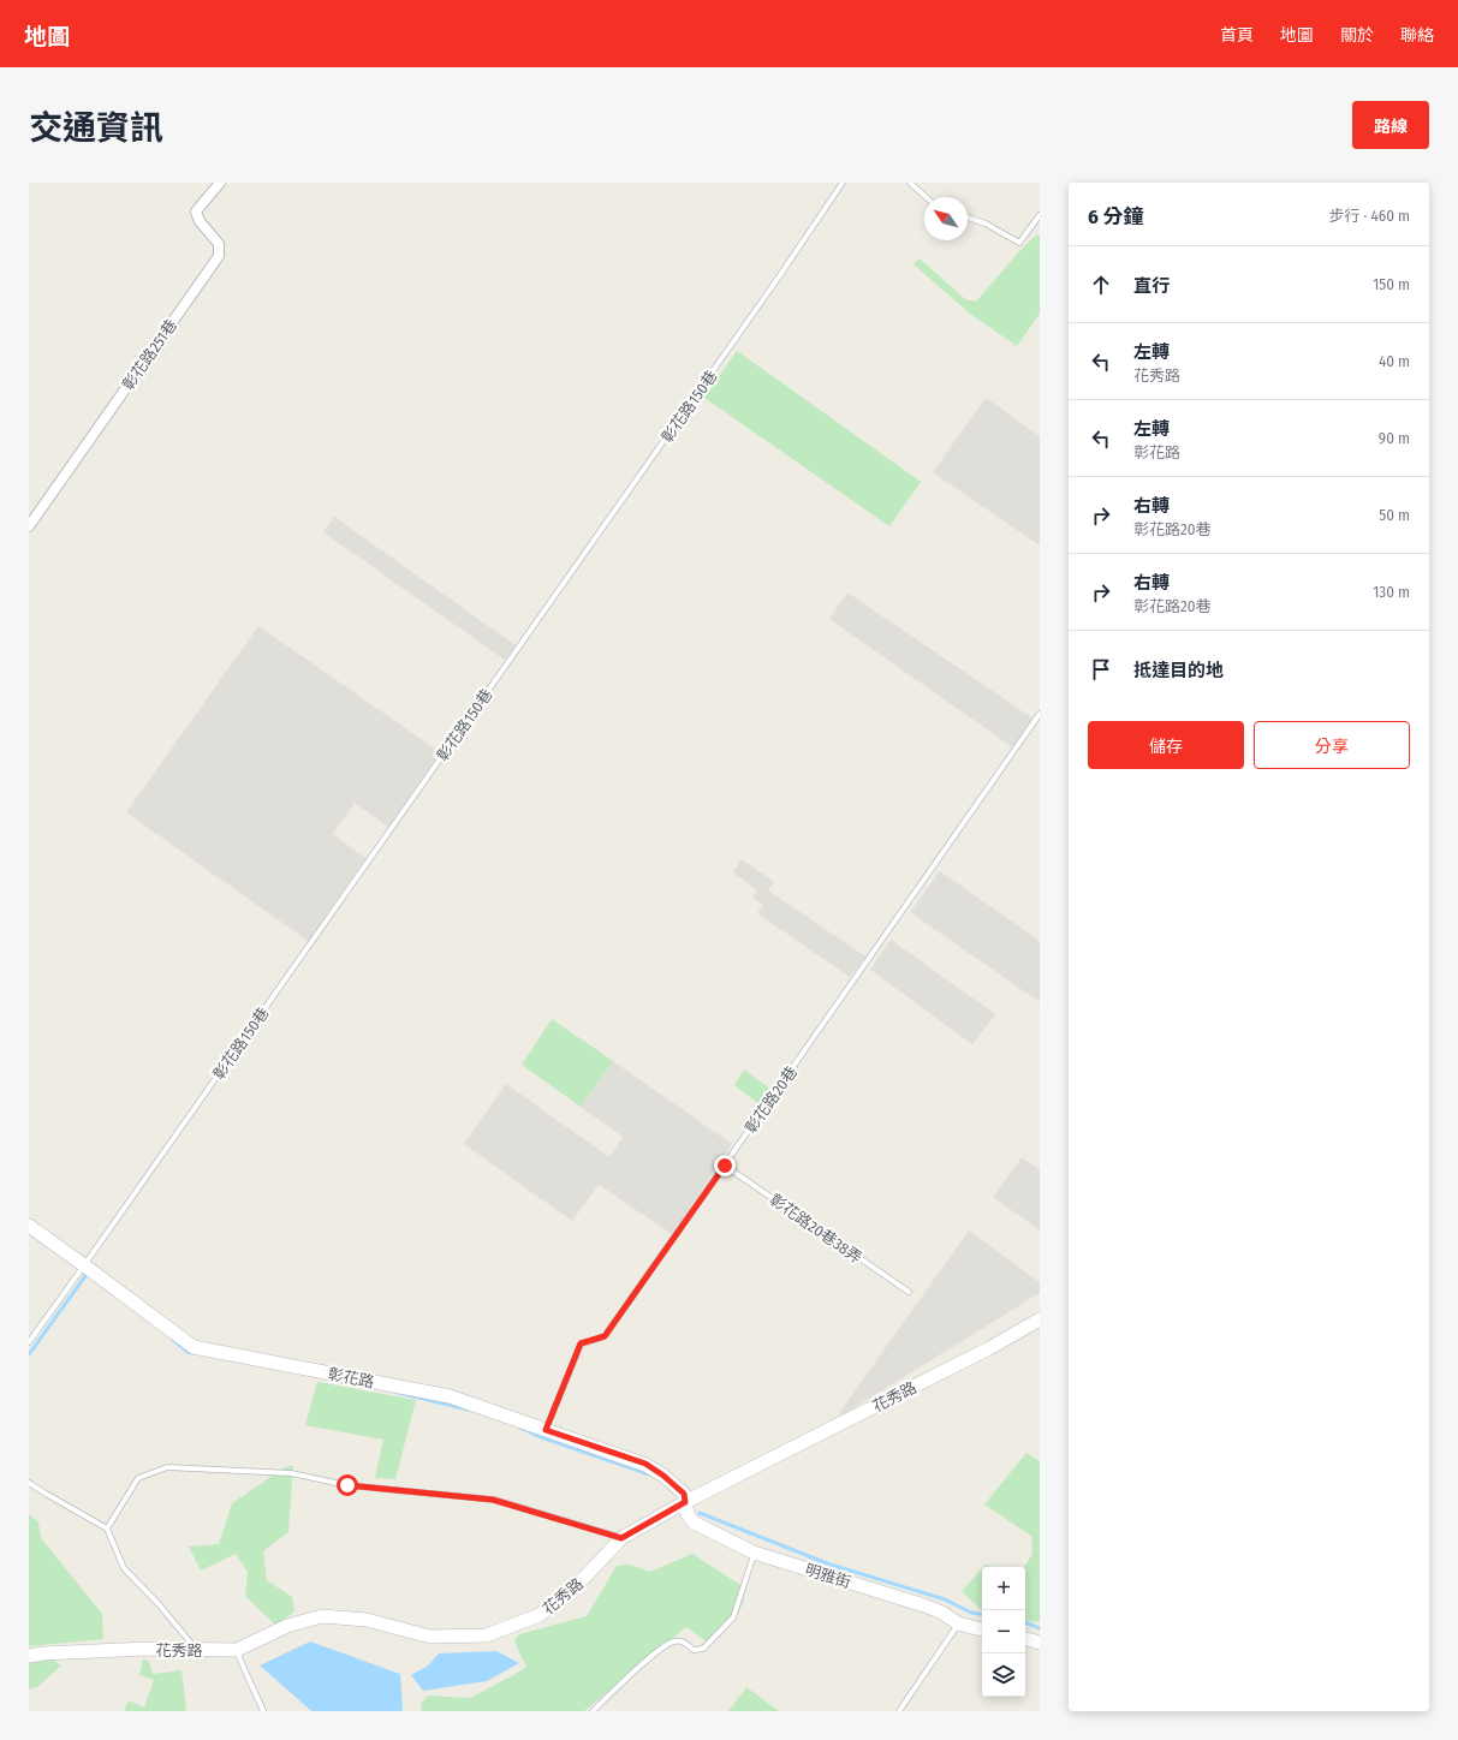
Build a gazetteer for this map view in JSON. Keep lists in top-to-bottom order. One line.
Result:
{"streets":{"street":["彰花路251巷","彰花路","花秀路","明雅街"],"lane":["彰花路150巷","彰花路20巷","彰花路20巷38弄"]},"crossings":[["彰花路150巷","彰花路"],["彰花路20巷","彰花路20巷38弄"],["彰花路20巷","彰花路"],["彰花路","花秀路"],["彰花路","明雅街"],["花秀路","明雅街"]],"north":"top left","page":{"header":"地圖","nav":["首頁","地圖","關於","聯絡"],"title":"交通資訊","buttons":["路線",["儲存","分享"]],"heading":["6 分鐘","步行 · 460 m"],"list":[["直行","150 m"],["左轉","花秀路","40 m"],["左轉","彰花路","90 m"],["右轉","彰花路20巷","50 m"],["右轉","彰花路20巷","130 m"],"抵達目的地"],"map_buttons":["+","−"]}}
